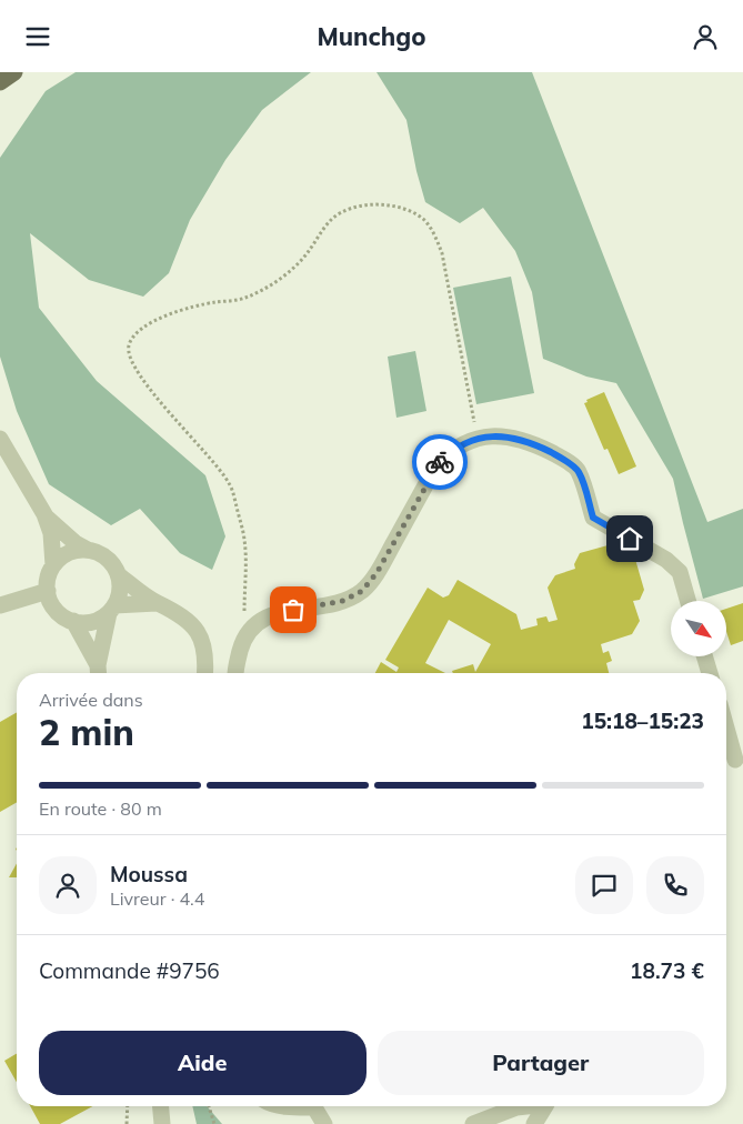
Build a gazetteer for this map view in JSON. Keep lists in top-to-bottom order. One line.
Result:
{"north":"bottom right","page":{"header":"Munchgo","heading":["2 min","Arrivée dans","15:18–15:23"],"panel":["Moussa","Livreur · 4.4","Commande #9756","18.73 €"],"bar":"En route · 80 m","buttons":["Aide","Partager"]}}
